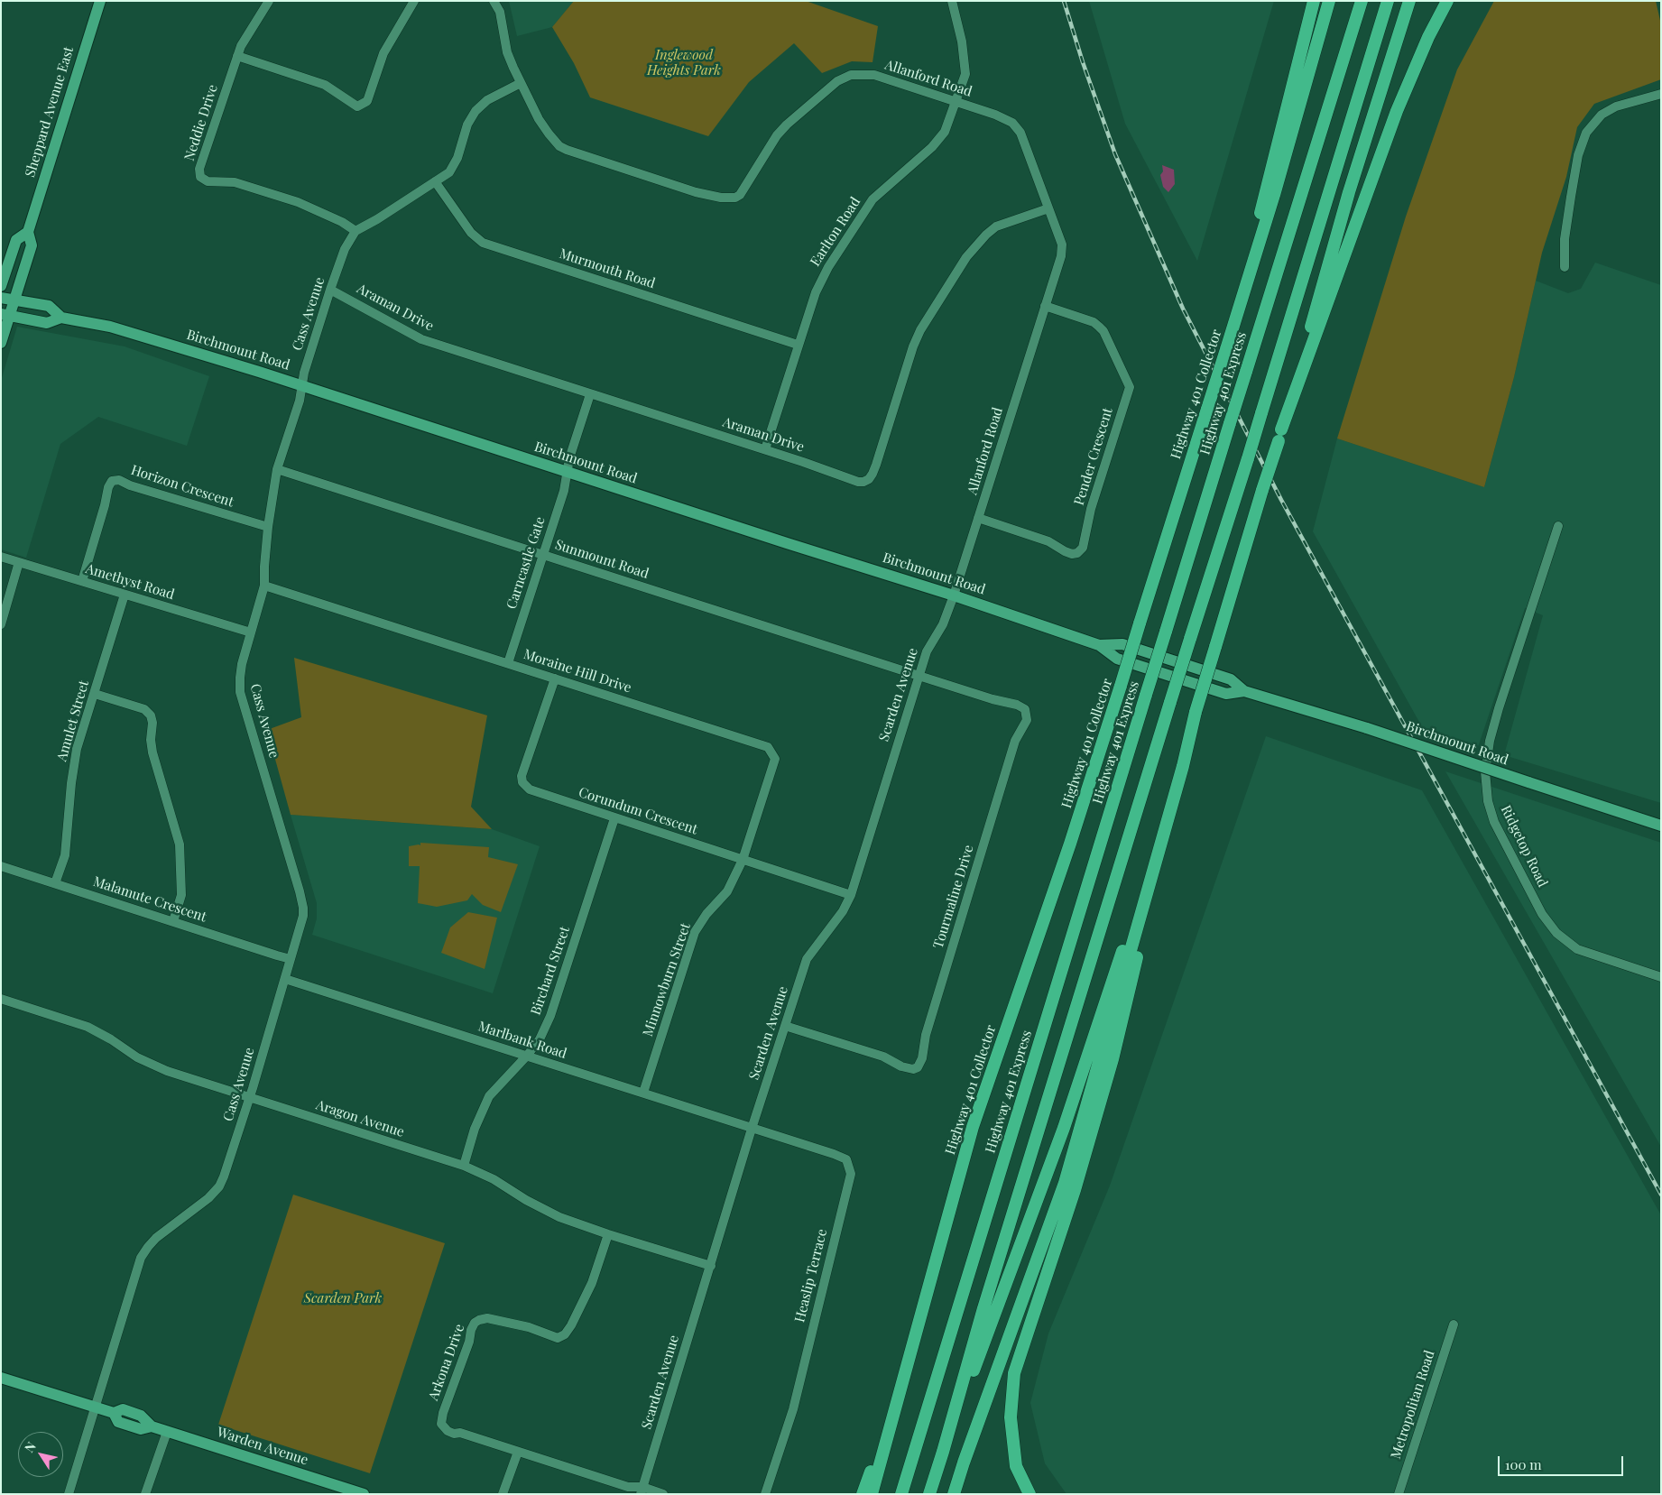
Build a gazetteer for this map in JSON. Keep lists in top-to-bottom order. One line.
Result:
{"streets":{"highway":["Highway 401 Express","Highway 401 Collector"],"main road":["Sheppard Avenue East","Birchmount Road","Warden Avenue"],"street":["Allanford Road","Neddie Drive","Earlton Road","Murmouth Road","Araman Drive","Cass Avenue","Pender Crescent","Horizon Crescent","Sunmount Road","Carncastle Gate","Amethyst Road","Moraine Hill Drive","Scarden Avenue","Amulet Street","Corundum Crescent","Ridgetop Road","Tourmaline Drive","Malamute Crescent","Birchard Street","Minnowburn Street","Marlbank Road","Aragon Avenue","Heaslip Terrace","Arkona Drive","Metropolitan Road"]},"crossings":[["Allanford Road","Earlton Road"],["Allanford Road","Araman Drive"],["Allanford Road","Birchmount Road"],["Allanford Road","Pender Crescent"],["Allanford Road","Scarden Avenue"],["Sheppard Avenue East","Birchmount Road"],["Neddie Drive","Cass Avenue"],["Earlton Road","Murmouth Road"],["Earlton Road","Araman Drive"],["Araman Drive","Cass Avenue"],["Araman Drive","Carncastle Gate"],["Cass Avenue","Birchmount Road"],["Cass Avenue","Horizon Crescent"],["Cass Avenue","Sunmount Road"],["Cass Avenue","Amethyst Road"],["Cass Avenue","Moraine Hill Drive"],["Cass Avenue","Malamute Crescent"],["Cass Avenue","Marlbank Road"],["Cass Avenue","Aragon Avenue"],["Cass Avenue","Warden Avenue"],["Birchmount Road","Carncastle Gate"],["Birchmount Road","Scarden Avenue"],["Horizon Crescent","Amethyst Road"],["Sunmount Road","Carncastle Gate"],["Sunmount Road","Scarden Avenue"],["Sunmount Road","Tourmaline Drive"],["Carncastle Gate","Moraine Hill Drive"],["Amethyst Road","Amulet Street"],["Moraine Hill Drive","Corundum Crescent"],["Moraine Hill Drive","Minnowburn Street"],["Scarden Avenue","Corundum Crescent"],["Scarden Avenue","Tourmaline Drive"],["Scarden Avenue","Marlbank Road"],["Scarden Avenue","Aragon Avenue"],["Scarden Avenue","Heaslip Terrace"],["Scarden Avenue","Arkona Drive"],["Amulet Street","Malamute Crescent"],["Corundum Crescent","Birchard Street"],["Corundum Crescent","Minnowburn Street"],["Birchard Street","Marlbank Road"],["Birchard Street","Aragon Avenue"],["Minnowburn Street","Marlbank Road"],["Marlbank Road","Heaslip Terrace"],["Aragon Avenue","Arkona Drive"]],"parks":["Inglewood Heights Park","Scarden Park"],"scale_bar":"100 m","north":"top left"}
